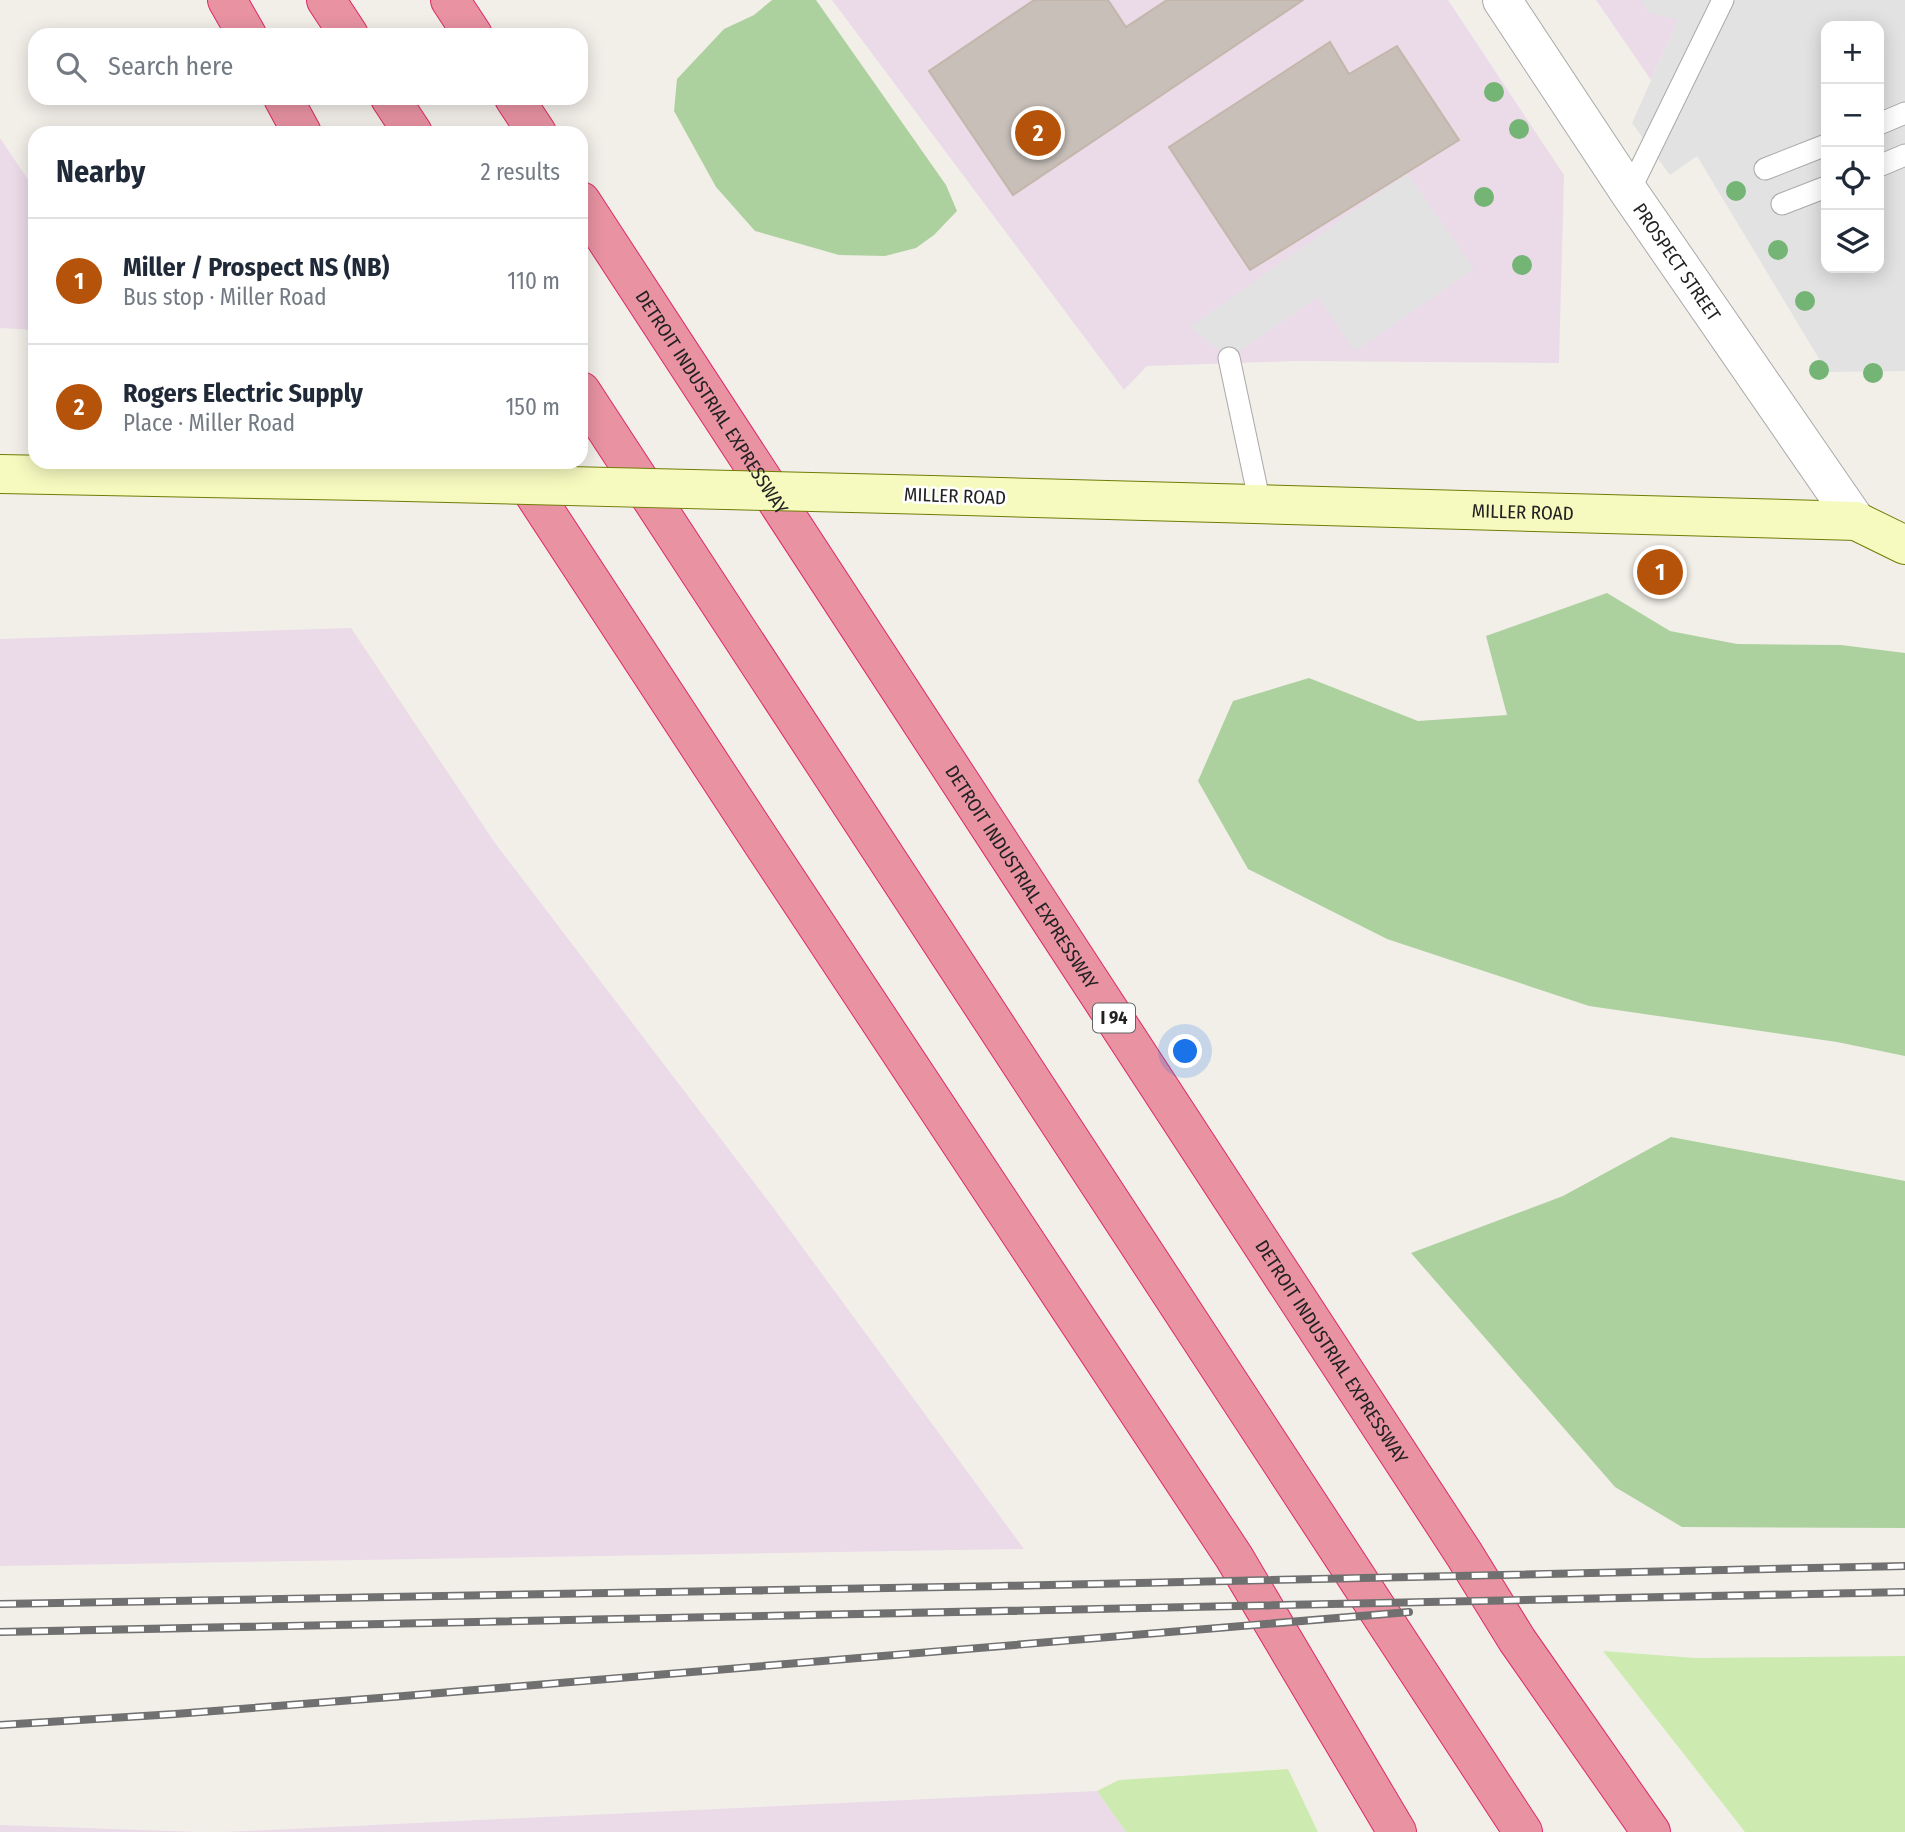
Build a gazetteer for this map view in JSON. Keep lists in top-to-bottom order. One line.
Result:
{"streets":{"highway":["DETROIT INDUSTRIAL EXPRESSWAY","I 94"],"main road":["MILLER ROAD"],"street":["PROSPECT STREET"]},"crossings":[["PROSPECT STREET","MILLER ROAD"]],"page":{"map_buttons":["+","−"],"search":"Search here","pins":["2","1"],"heading":["Nearby","2 results"],"list":[{"mark":"1","name":"Miller / Prospect NS (NB)","note":"Bus stop · Miller Road","value":"110 m"},{"mark":"2","name":"Rogers Electric Supply","note":"Place · Miller Road","value":"150 m"}]}}
